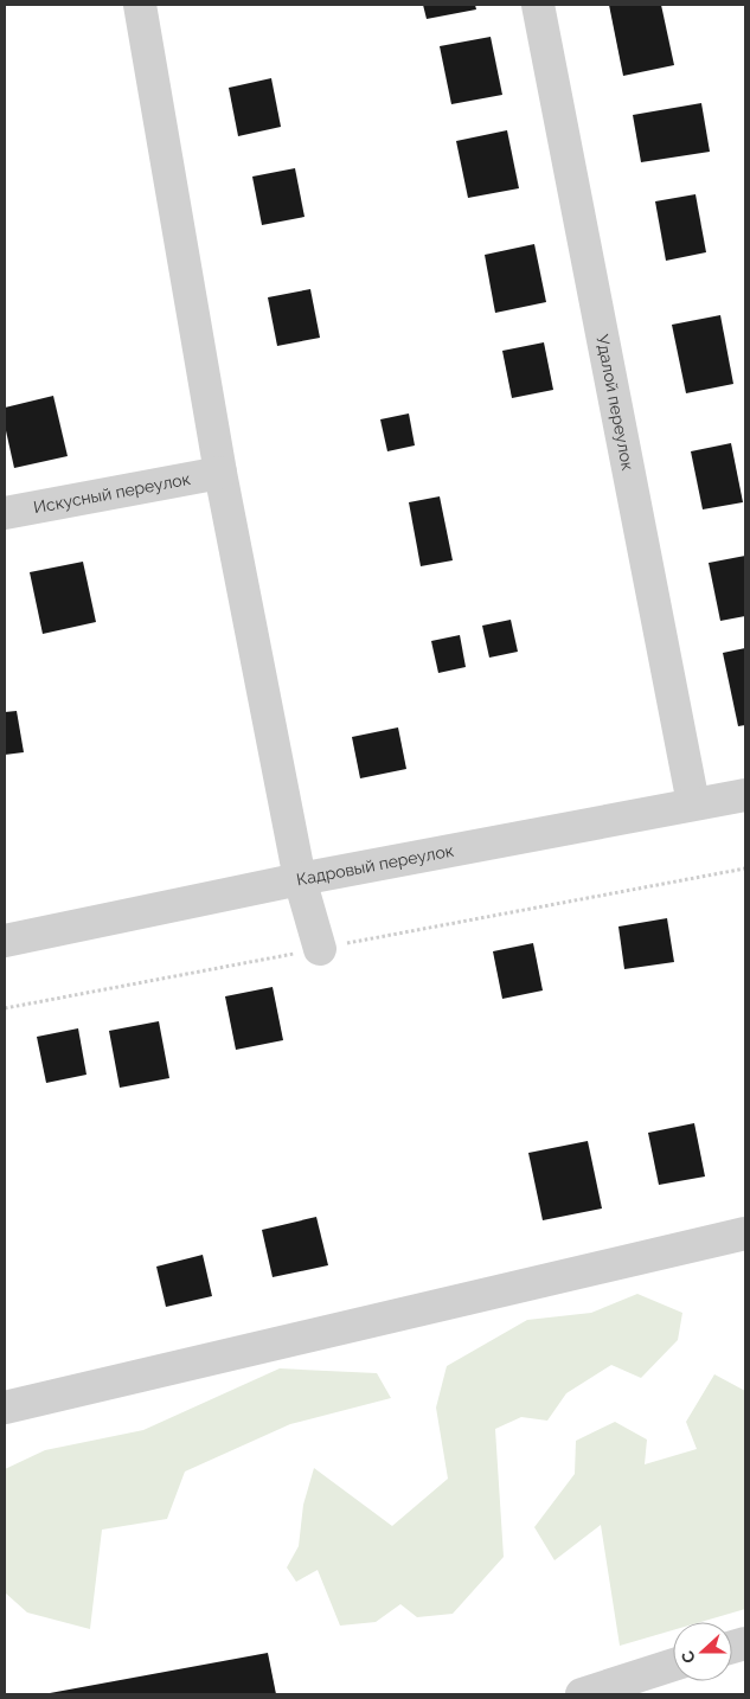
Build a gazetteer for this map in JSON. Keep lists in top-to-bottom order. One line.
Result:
{"streets":{"street":["Удалой переулок","Искусный переулок","Кадровый переулок"]},"crossings":[["Удалой переулок","Кадровый переулок"]],"north":"left"}
